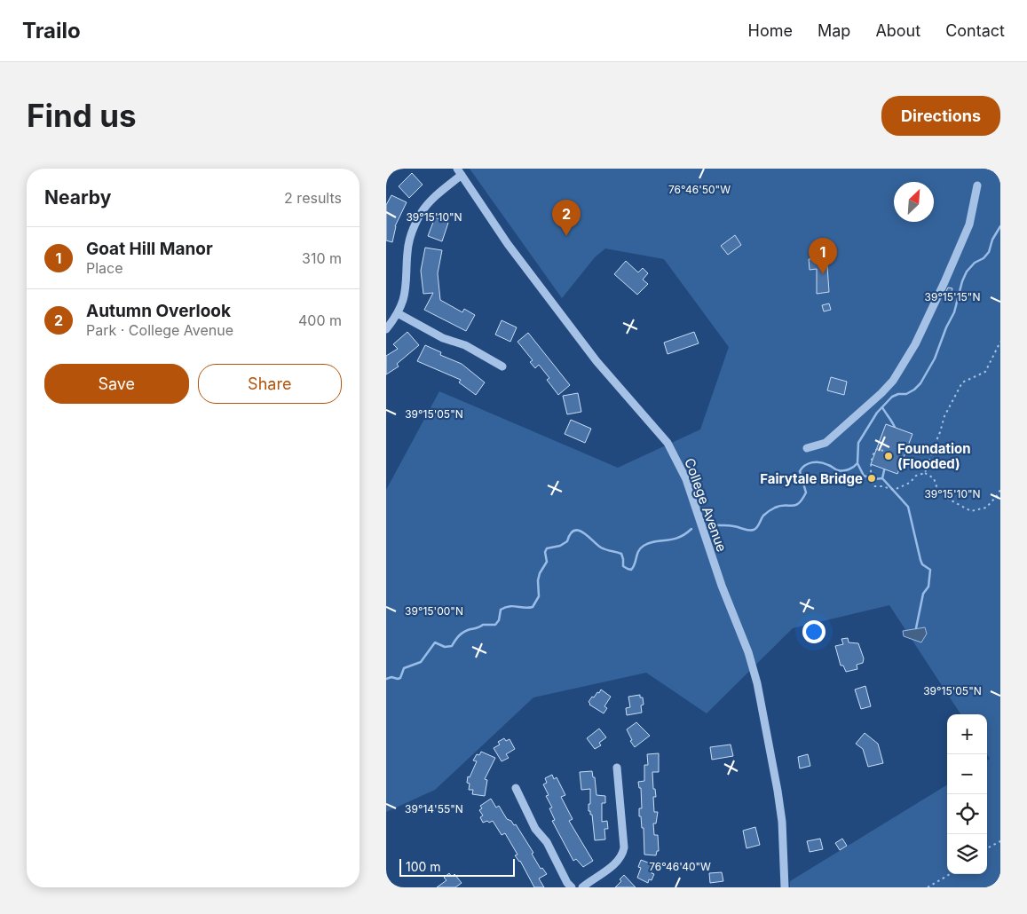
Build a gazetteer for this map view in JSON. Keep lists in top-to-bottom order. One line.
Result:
{"streets":{"street":["College Avenue"]},"places":["Foundation (Flooded)","Fairytale Bridge"],"scale_bar":"100 m","north":"top right","page":{"header":"Trailo","nav":["Home","Map","About","Contact"],"buttons":["Directions",["Save","Share"]],"title":"Find us","heading":["Nearby","2 results"],"pins":["2","1"],"list":[{"mark":"1","name":"Goat Hill Manor","note":"Place","value":"310 m"},{"mark":"2","name":"Autumn Overlook","note":"Park · College Avenue","value":"400 m"}],"map_buttons":["+","−"],"scale":"100 m"},"coordinates":["76°46'50\"W","39°15'10\"N","39°15'15\"N","39°15'05\"N","39°15'00\"N","39°14'55\"N","76°46'40\"W"]}
